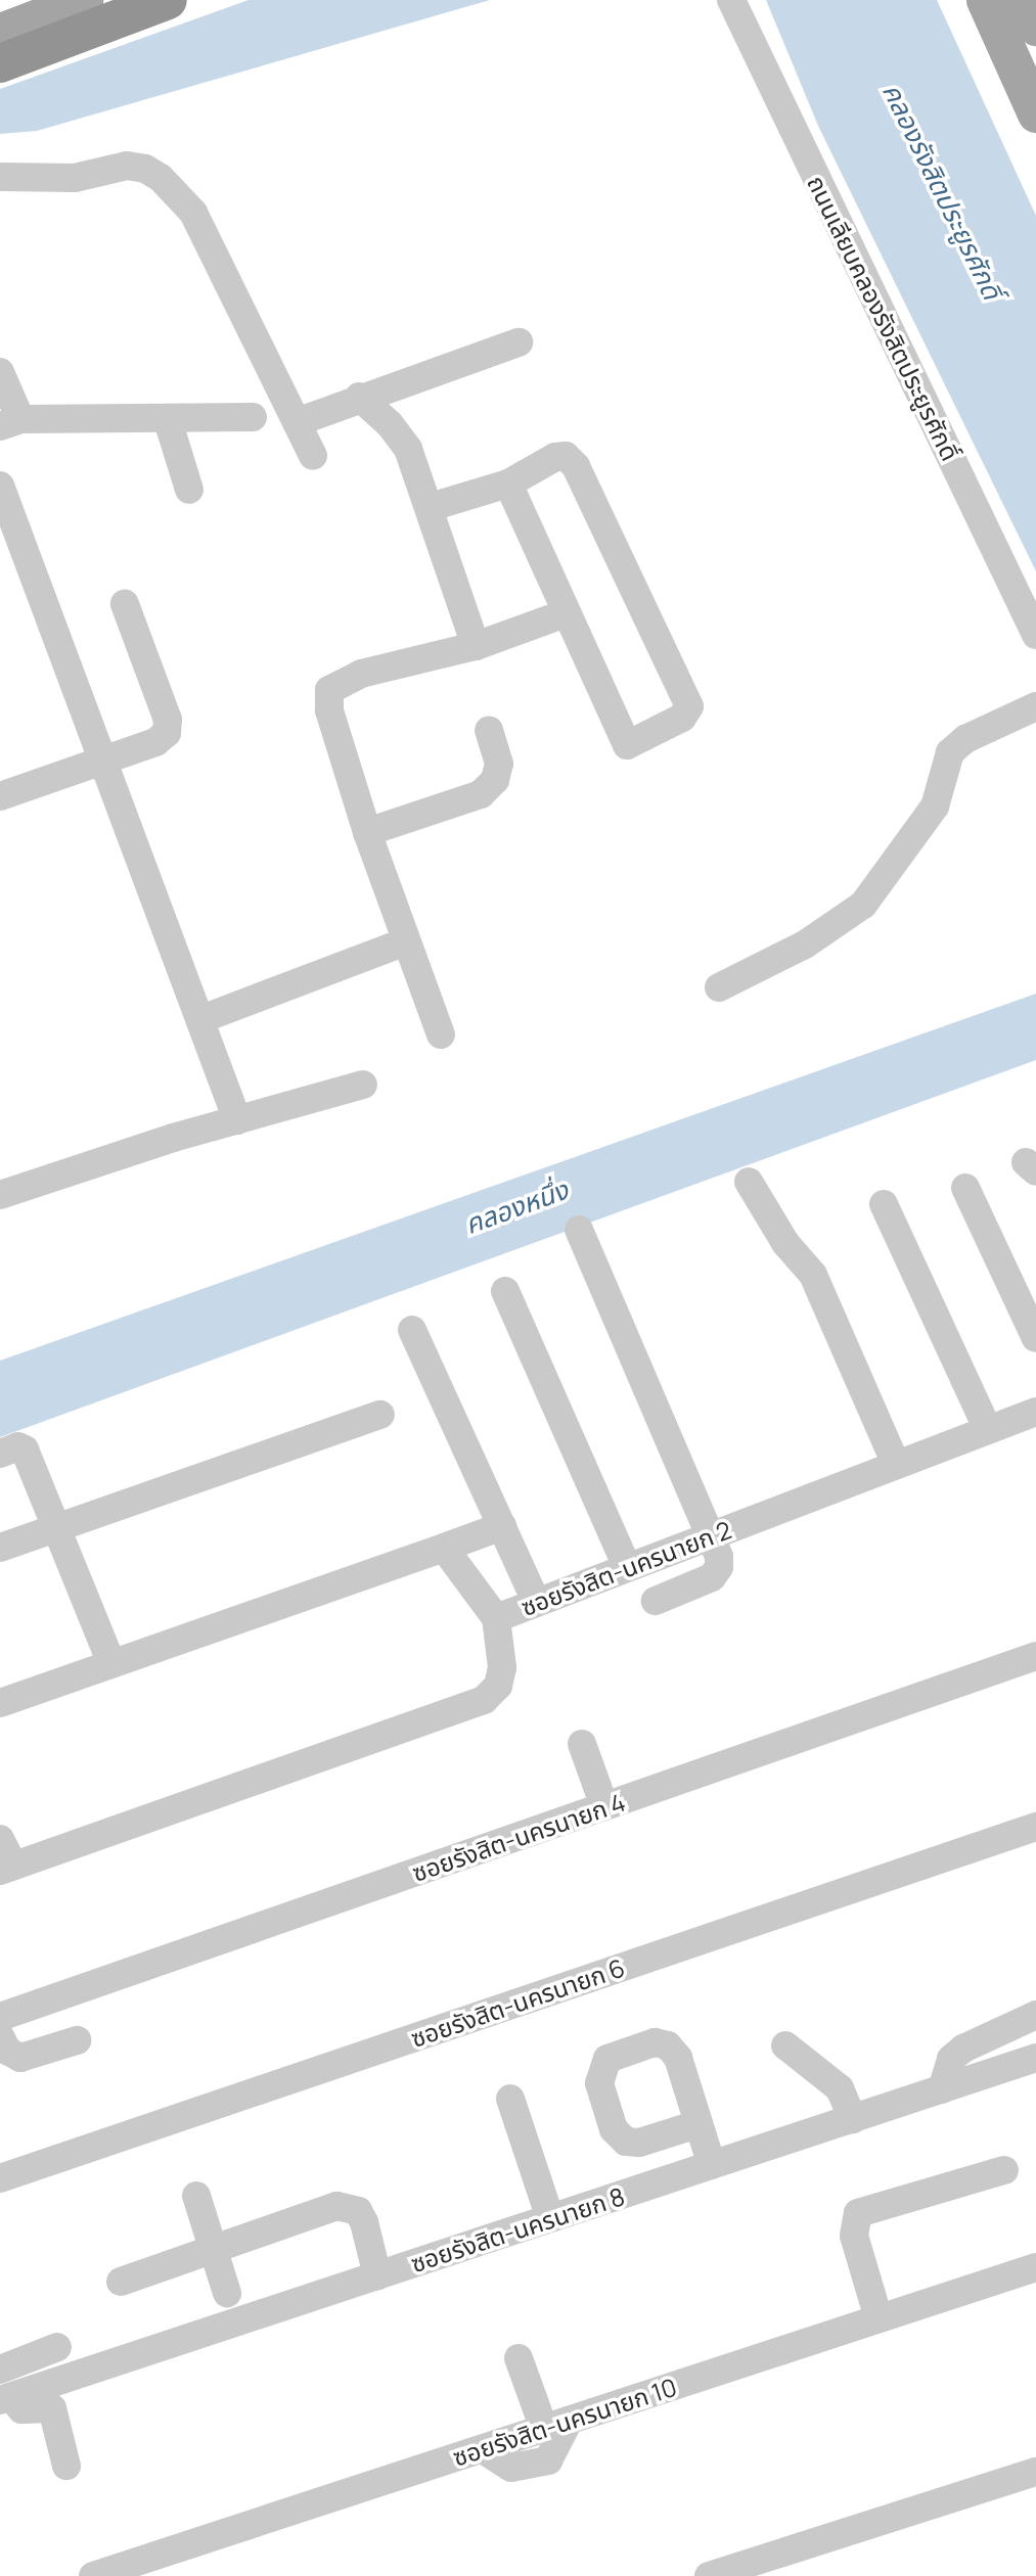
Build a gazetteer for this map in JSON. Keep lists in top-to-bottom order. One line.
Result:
{"streets":{"street":["ถนนเลียบคลองรังสิตประยูรศักดิ์","ซอยรังสิต-นครนายก 2","ซอยรังสิต-นครนายก 4","ซอยรังสิต-นครนายก 6","ซอยรังสิต-นครนายก 8","ซอยรังสิต-นครนายก 10"]},"water":["คลองรังสิตประยูรศักดิ์","คลองหนึ่ง"]}
